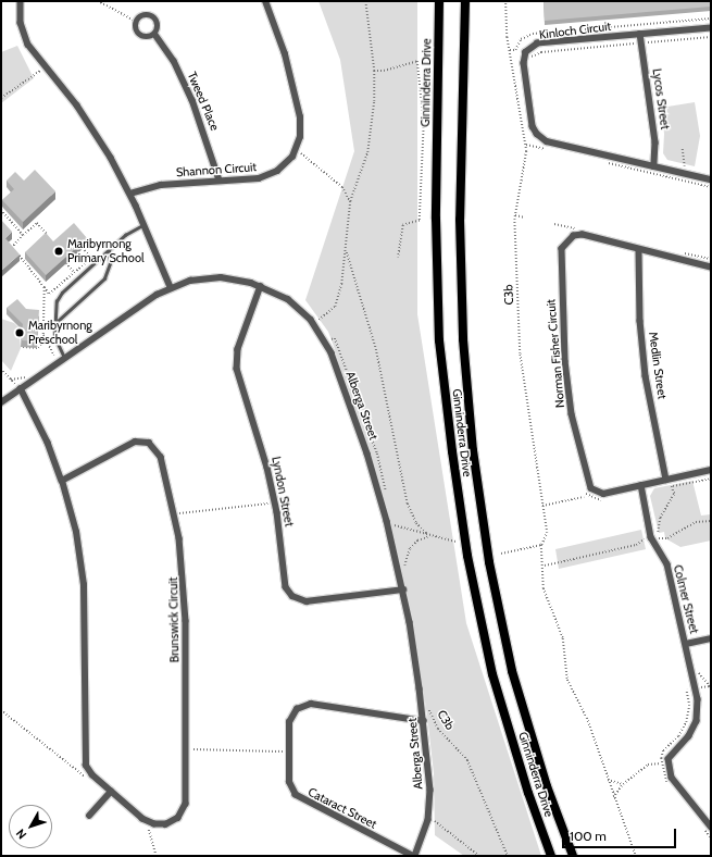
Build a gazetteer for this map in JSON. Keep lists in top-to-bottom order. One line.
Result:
{"streets":{"main road":["Ginninderra Drive"],"street":["Kinloch Circuit","Lycos Street","Tweed Place","Shannon Circuit","Norman Fisher Circuit","Medlin Street","Alberga Street","Lyndon Street","Colmer Street","Brunswick Circuit","Cataract Street"],"path":["C3b"]},"crossings":[["Kinloch Circuit","Lycos Street"],["Tweed Place","Shannon Circuit"],["Norman Fisher Circuit","Medlin Street"],["Norman Fisher Circuit","Colmer Street"],["Alberga Street","Lyndon Street"],["Alberga Street","Cataract Street"]],"places":["Maribyrnong Primary School","Maribyrnong Preschool"],"scale_bar":"100 m","north":"bottom left"}
